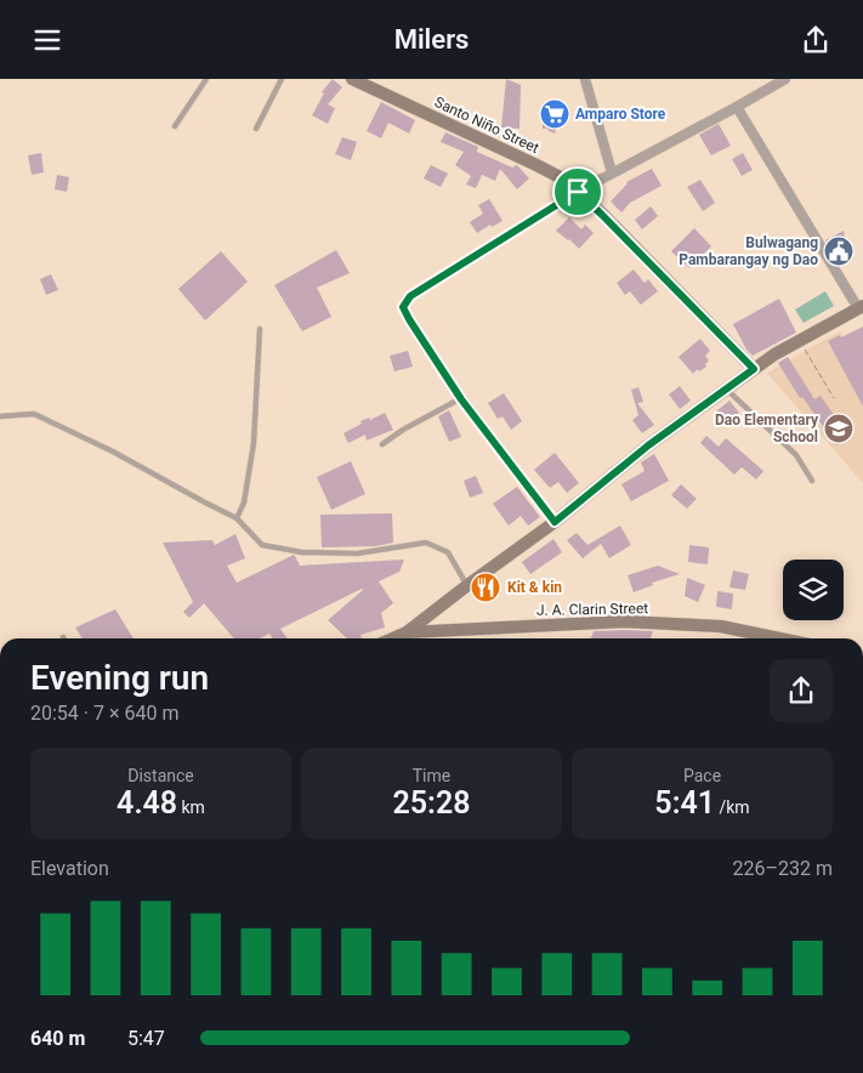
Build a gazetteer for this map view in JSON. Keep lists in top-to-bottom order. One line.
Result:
{"streets":{"main road":["Santo Niño Street","J. A. Clarin Street"]},"places":{"supermarket":["Amparo Store"],"public building":["Bulwagang Pambarangay ng Dao"],"school or university":["Dao Elementary School"],"restaurant":["Kit & kin"]},"page":{"header":"Milers","heading":["Evening run","20:54 · 7 × 640 m"],"stats":[["Distance","4.48 km"],["Time","25:28"],["Pace","5:41 /km"]],"chart":["Elevation","226–232 m"],"list":[{"name":"640 m","note":"5:47"}]}}
